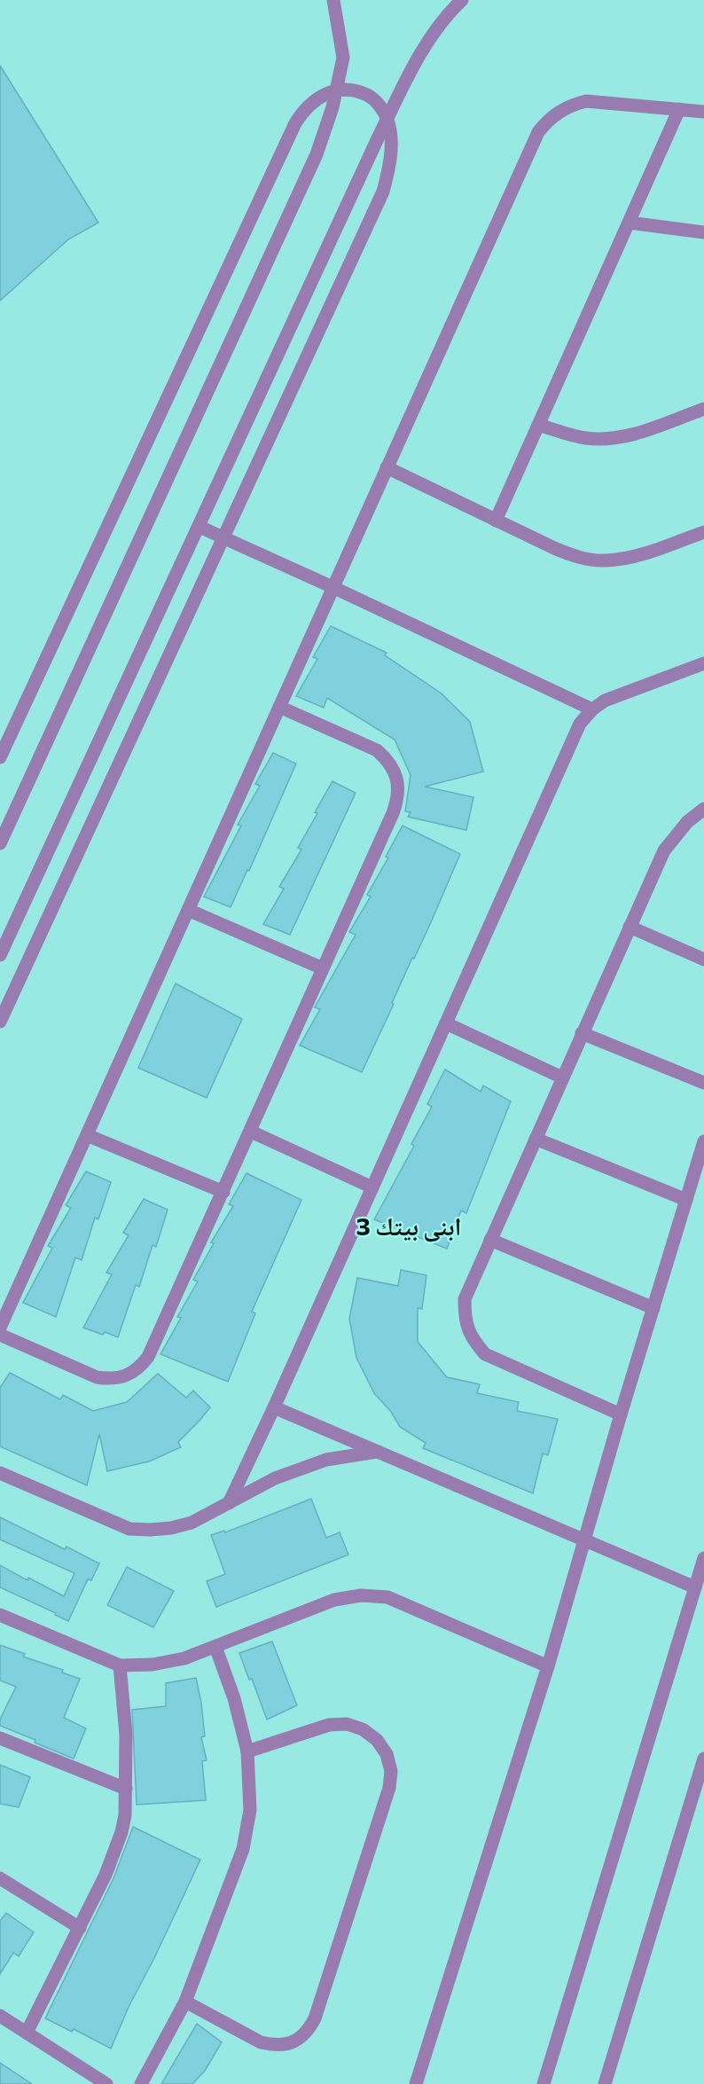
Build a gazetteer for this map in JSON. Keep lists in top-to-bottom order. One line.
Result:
{"districts":["ابنى بيتك 3"]}
